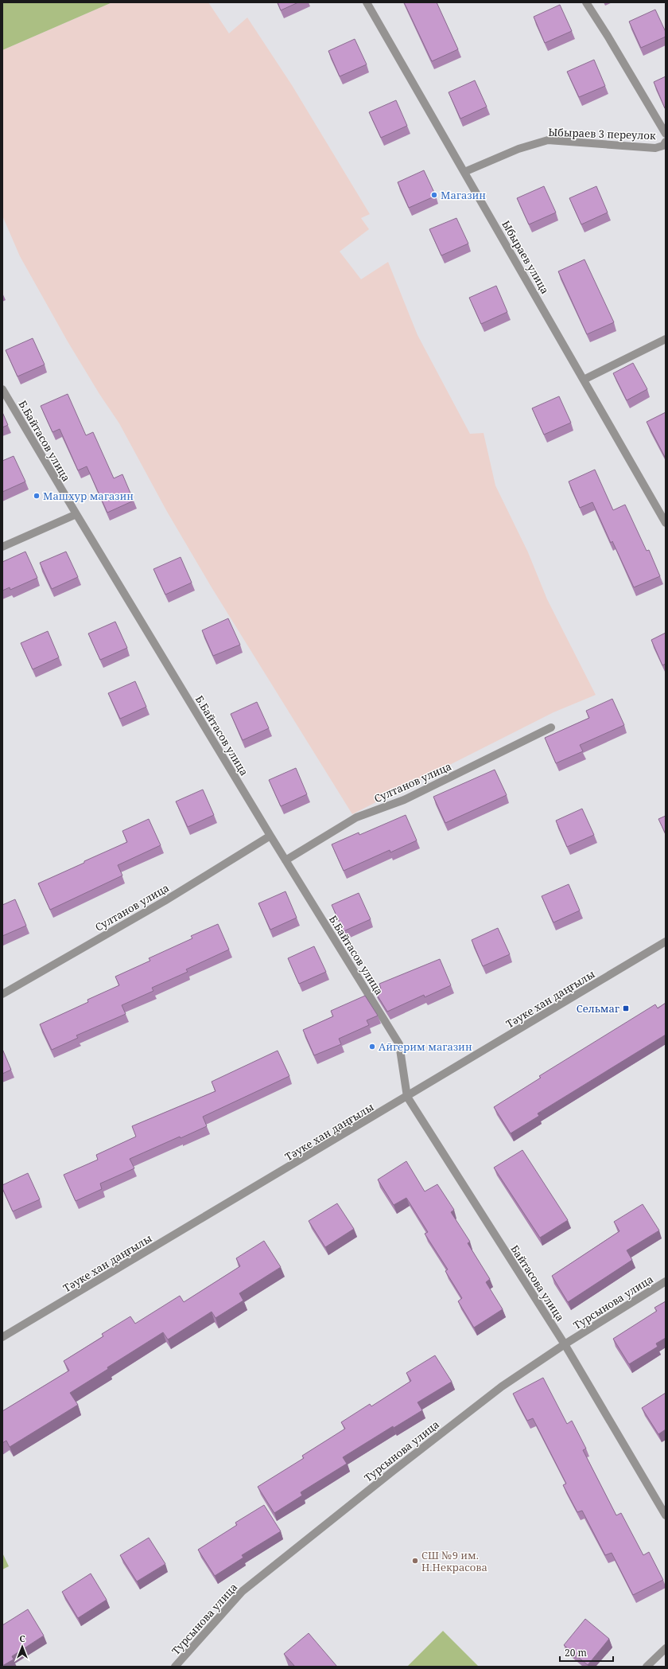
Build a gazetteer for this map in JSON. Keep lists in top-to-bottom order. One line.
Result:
{"streets":{"street":["Ыбыраев 3 переулок","Ыбыраев улица","Б.Байтасов улица","Султанов улица","Тәуке хан даңғылы","Байтасова улица","Турсынова улица"]},"crossings":[["Ыбыраев 3 переулок","Ыбыраев улица"],["Б.Байтасов улица","Султанов улица"],["Б.Байтасов улица","Тәуке хан даңғылы"],["Б.Байтасов улица","Байтасова улица"],["Тәуке хан даңғылы","Байтасова улица"],["Байтасова улица","Турсынова улица"]],"places":{"other":["Магазин","Машхур магазин","Айгерим магазин","СШ №9 им. Н.Некрасова"],"transit":["Сельмаг"]},"scale_bar":"20 m","north":"top"}
